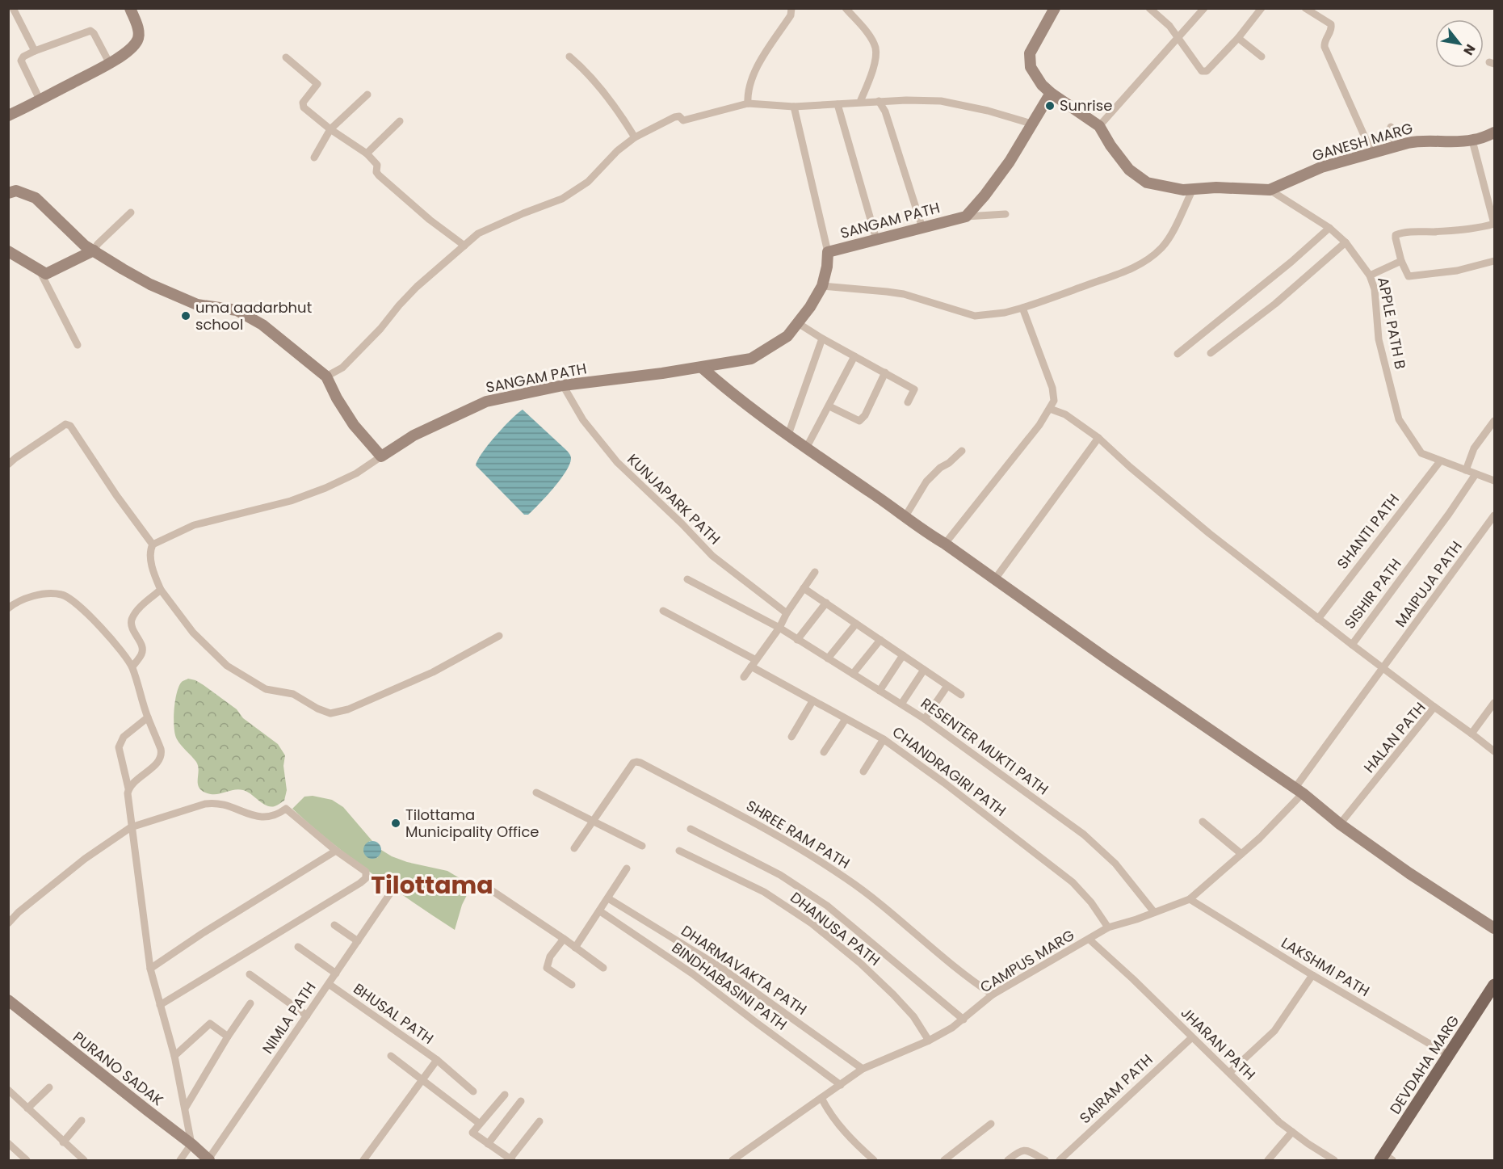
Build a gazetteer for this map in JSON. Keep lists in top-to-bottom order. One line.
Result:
{"streets":{"main road":["DEVDAHA MARG"],"street":["GANESH MARG","SANGAM PATH","APPLE PATH B","KUNJAPARK PATH","SHANTI PATH","MAIPUJA PATH","SISHIR PATH","HALAN PATH","RESENTER MUKTI PATH","CHANDRAGIRI PATH","SHREE RAM PATH","DHANUSA PATH","CAMPUS MARG","LAKSHMI PATH","DHARMAVAKTA PATH","BINDHABASINI PATH","BHUSAL PATH","NIMLA PATH","JHARAN PATH","PURANO SADAK","SAIRAM PATH"]},"crossings":[["GANESH MARG","APPLE PATH B"],["SANGAM PATH","KUNJAPARK PATH"],["APPLE PATH B","SHANTI PATH"],["APPLE PATH B","SISHIR PATH"],["MAIPUJA PATH","SISHIR PATH"],["MAIPUJA PATH","CAMPUS MARG"],["SISHIR PATH","HALAN PATH"],["RESENTER MUKTI PATH","CAMPUS MARG"],["CHANDRAGIRI PATH","CAMPUS MARG"],["SHREE RAM PATH","CAMPUS MARG"],["DHANUSA PATH","CAMPUS MARG"],["CAMPUS MARG","LAKSHMI PATH"],["CAMPUS MARG","DHARMAVAKTA PATH"],["CAMPUS MARG","BINDHABASINI PATH"],["CAMPUS MARG","JHARAN PATH"],["LAKSHMI PATH","DEVDAHA MARG"],["BHUSAL PATH","NIMLA PATH"],["NIMLA PATH","PURANO SADAK"],["JHARAN PATH","SAIRAM PATH"]],"districts":["Tilottama"],"places":["Sunrise","uma aadarbhut school","Tilottama Municipality Office"],"north":"bottom right"}
